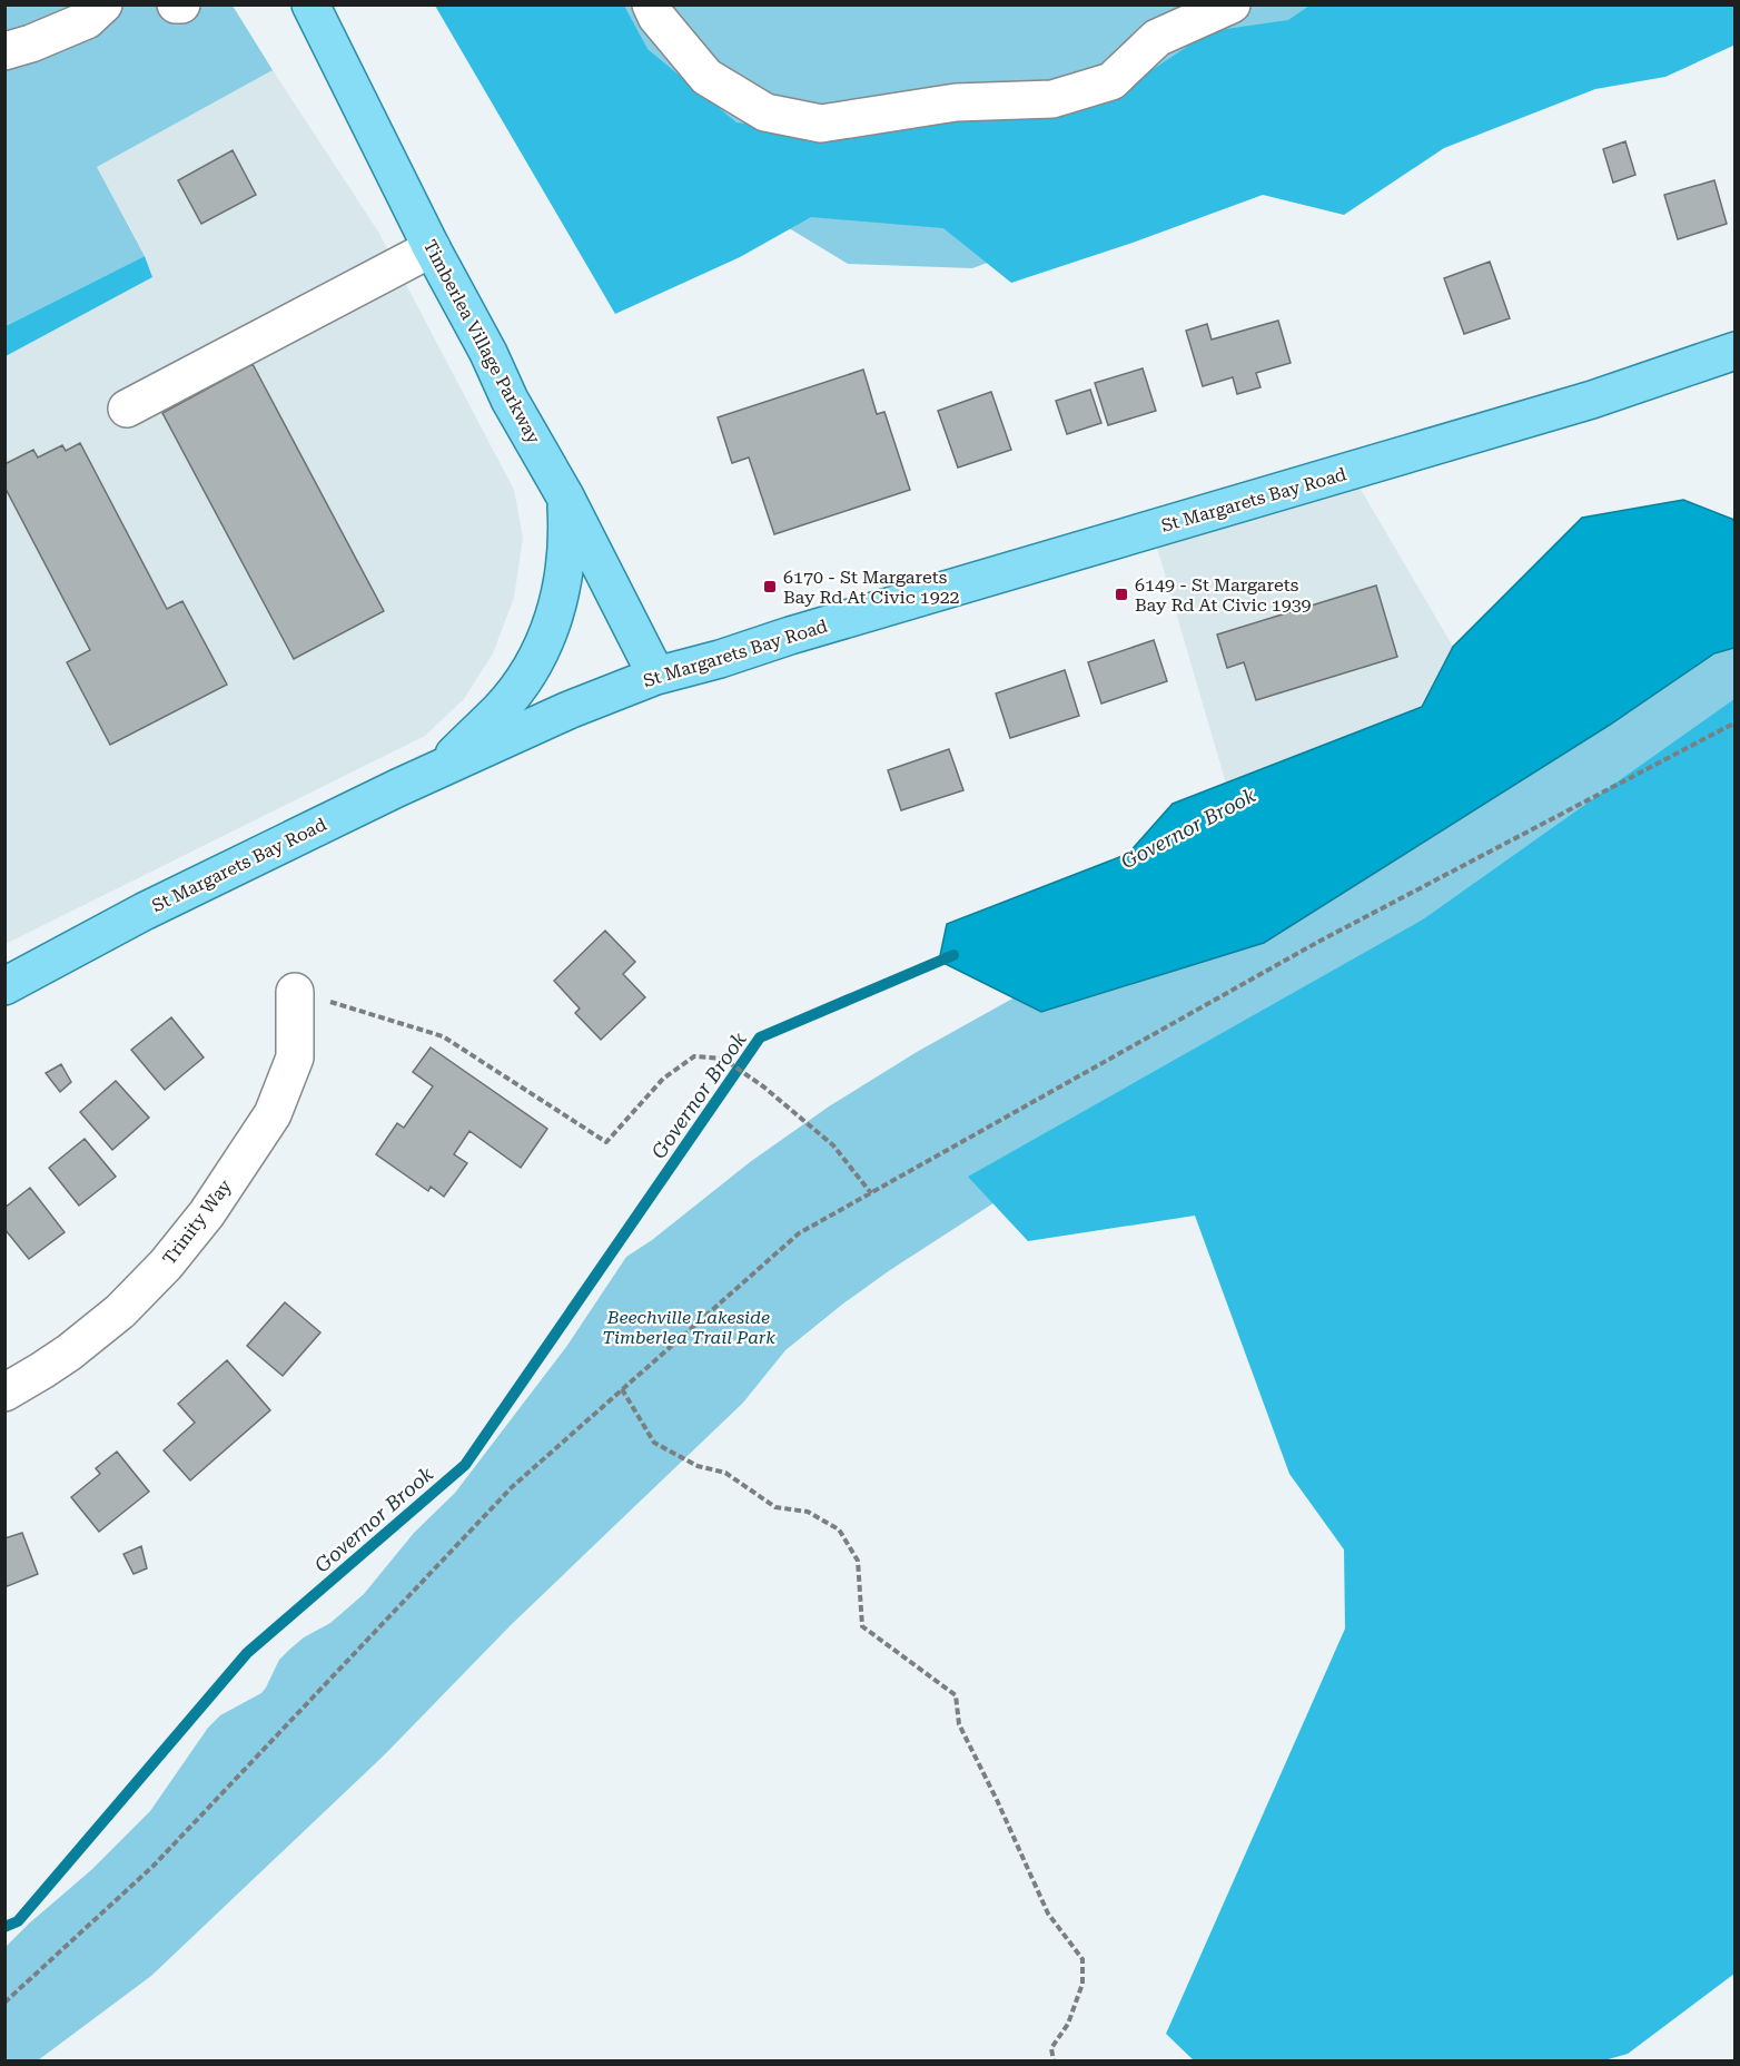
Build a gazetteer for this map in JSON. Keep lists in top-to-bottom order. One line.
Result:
{"streets":{"main road":["Timberlea Village Parkway","St Margarets Bay Road"],"street":["Trinity Way"]},"crossings":[["Timberlea Village Parkway","St Margarets Bay Road"]],"water":["Governor Brook"],"parks":["Beechville Lakeside Timberlea Trail Park"],"places":{"transit":["6170 - St Margarets Bay Rd At Civic 1922","6149 - St Margarets Bay Rd At Civic 1939"]}}
